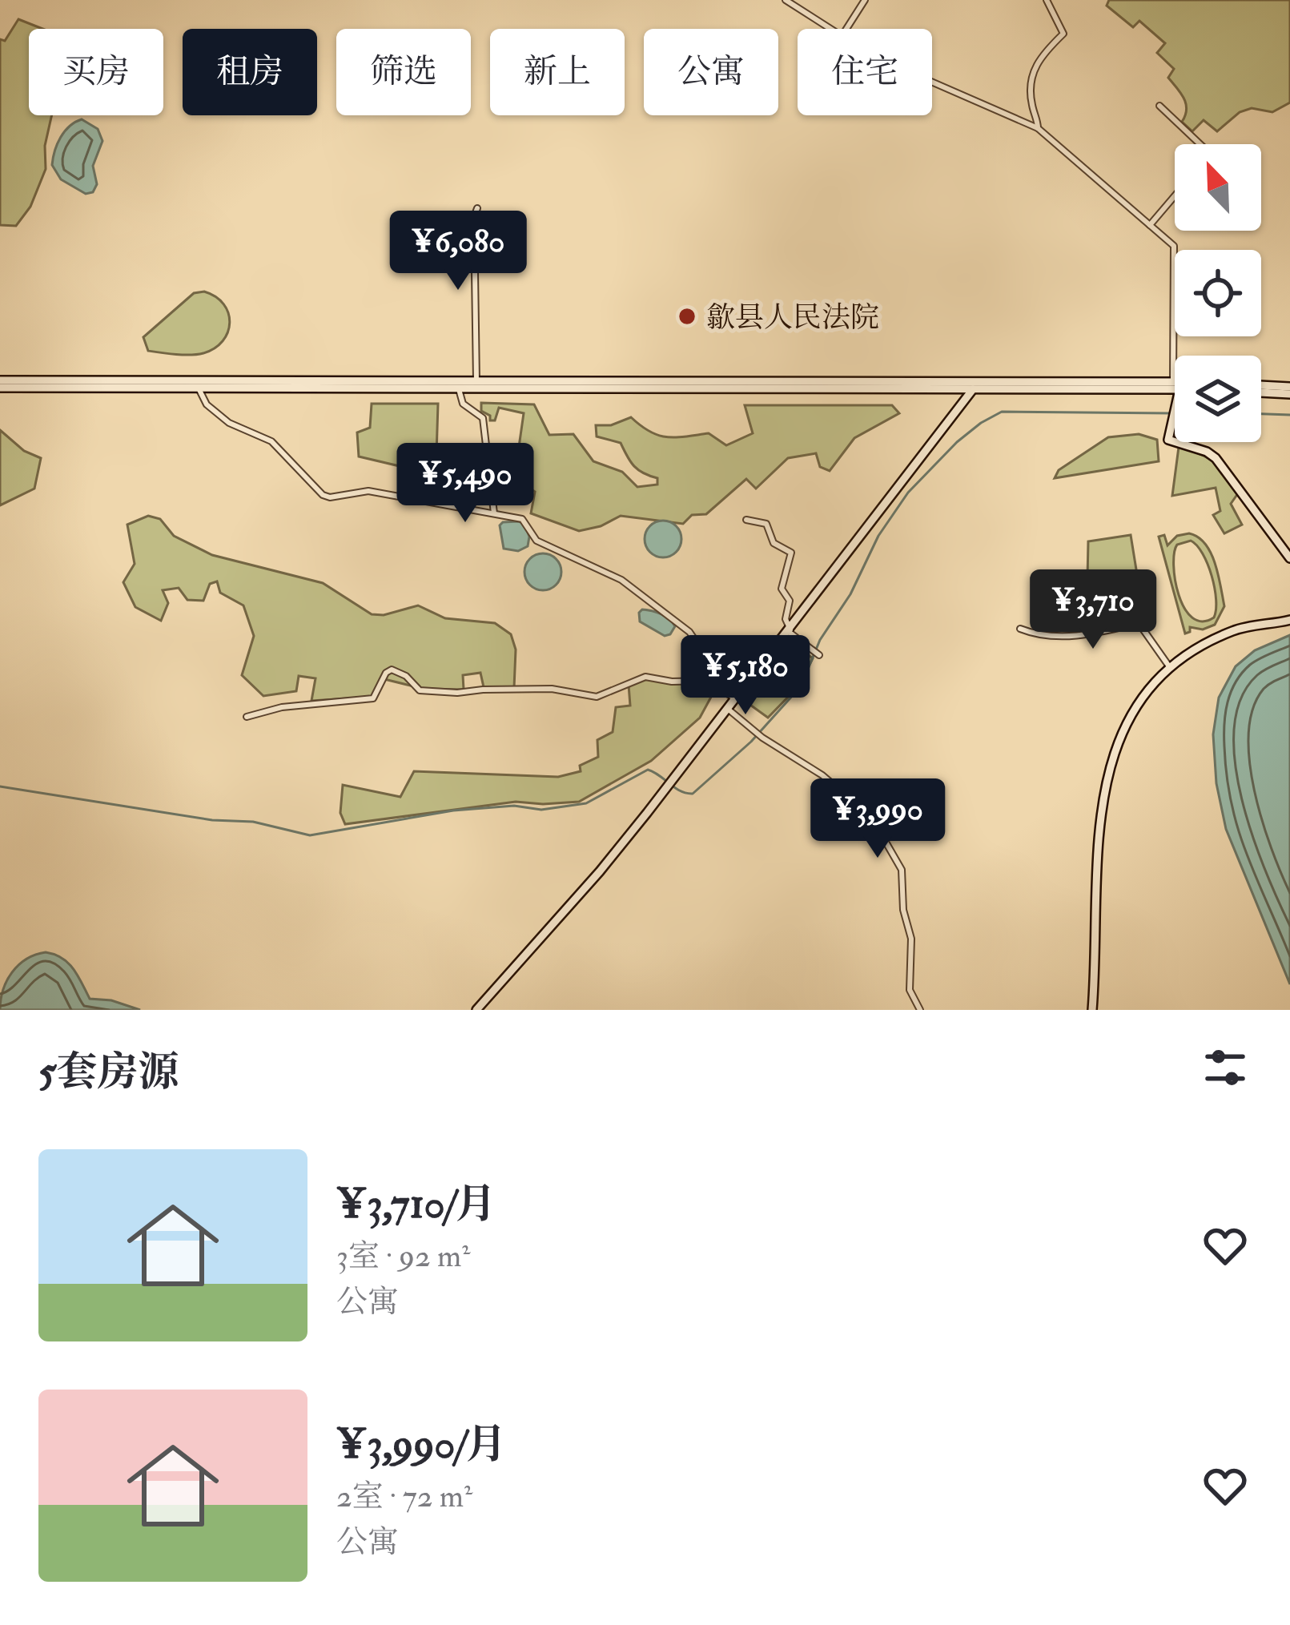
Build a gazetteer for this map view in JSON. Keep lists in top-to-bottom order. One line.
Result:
{"places":["歙县人民法院"],"north":"top left","page":{"chip":["买房","租房","筛选","新上","公寓","住宅"],"price":["¥6,080","¥5,490","¥3,710","¥5,180","¥3,990"],"heading":"5套房源","list":[{"name":"¥3,710/月","note":"3室 · 92 m² · 公寓"},{"name":"¥3,990/月","note":"2室 · 72 m² · 公寓"}]}}
